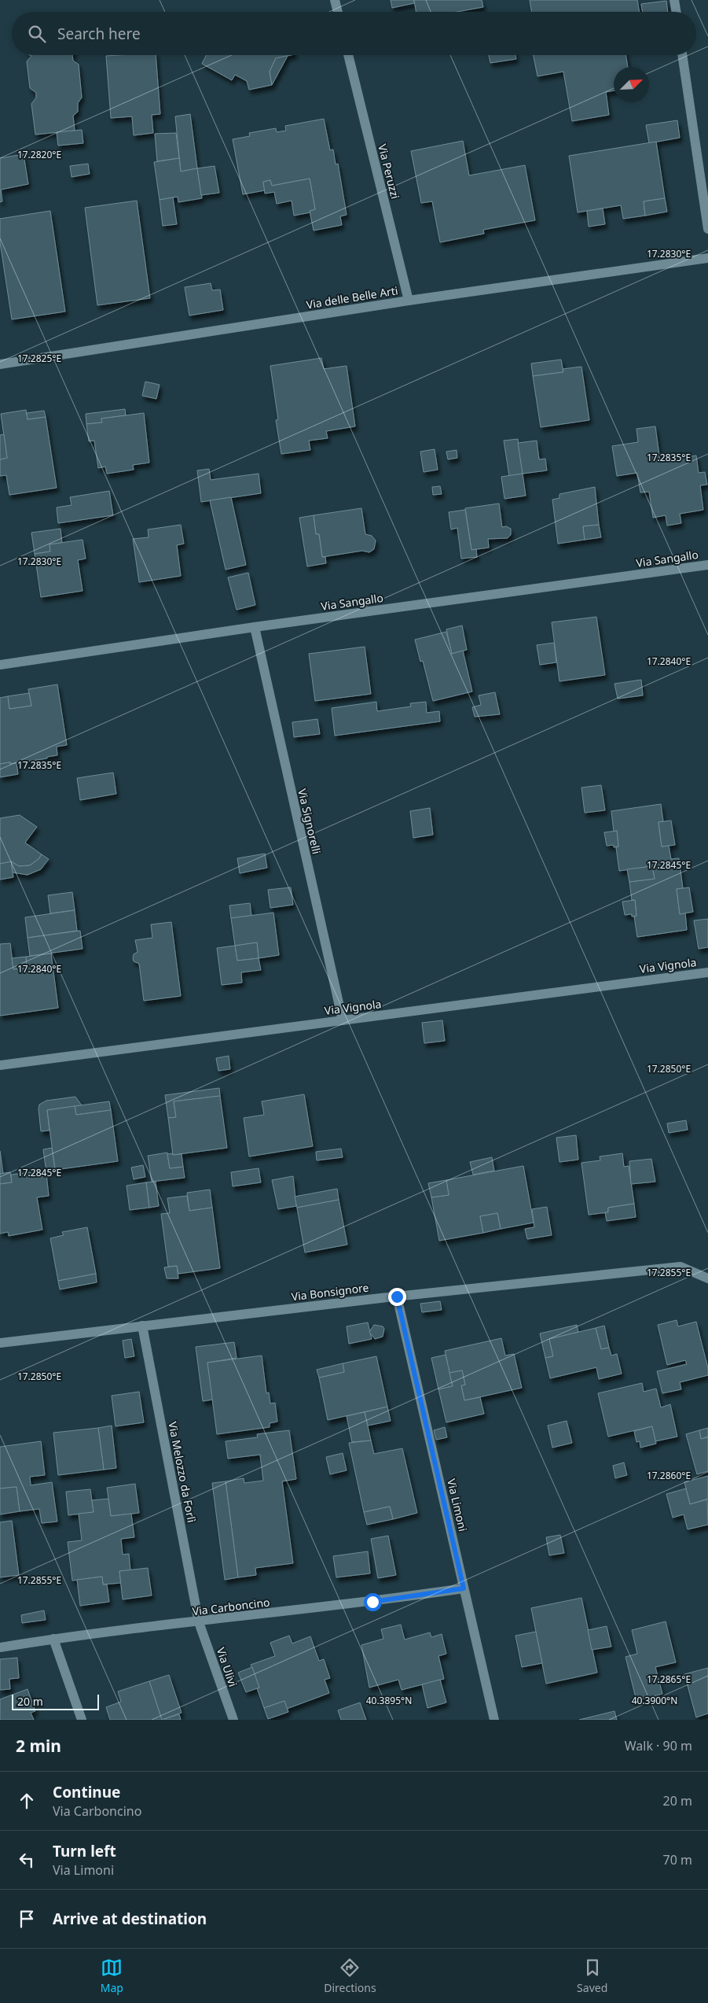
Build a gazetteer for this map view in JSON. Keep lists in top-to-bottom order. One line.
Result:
{"streets":{"street":["Via Peruzzi","Via delle Belle Arti","Via Sangallo","Via Signorelli","Via Vignola","Via Bonsignore","Via Melozzo da Forlì","Via Limoni","Via Carboncino","Via Ulivi"]},"crossings":[["Via Peruzzi","Via delle Belle Arti"],["Via Sangallo","Via Signorelli"],["Via Signorelli","Via Vignola"],["Via Bonsignore","Via Melozzo da Forlì"],["Via Bonsignore","Via Limoni"],["Via Melozzo da Forlì","Via Carboncino"],["Via Melozzo da Forlì","Via Ulivi"],["Via Limoni","Via Carboncino"],["Via Carboncino","Via Ulivi"]],"scale_bar":"20 m","north":"top right","page":{"search":"Search here","scale":"20 m","heading":["2 min","Walk · 90 m"],"list":[["Continue","Via Carboncino","20 m"],["Turn left","Via Limoni","70 m"],"Arrive at destination"],"nav":["Map","Directions","Saved"]},"coordinates":["17.2820°E","17.2830°E","17.2825°E","17.2835°E","17.2840°E","17.2845°E","17.2850°E","17.2855°E","17.2860°E","17.2865°E","40.3895°N","40.3900°N"]}
